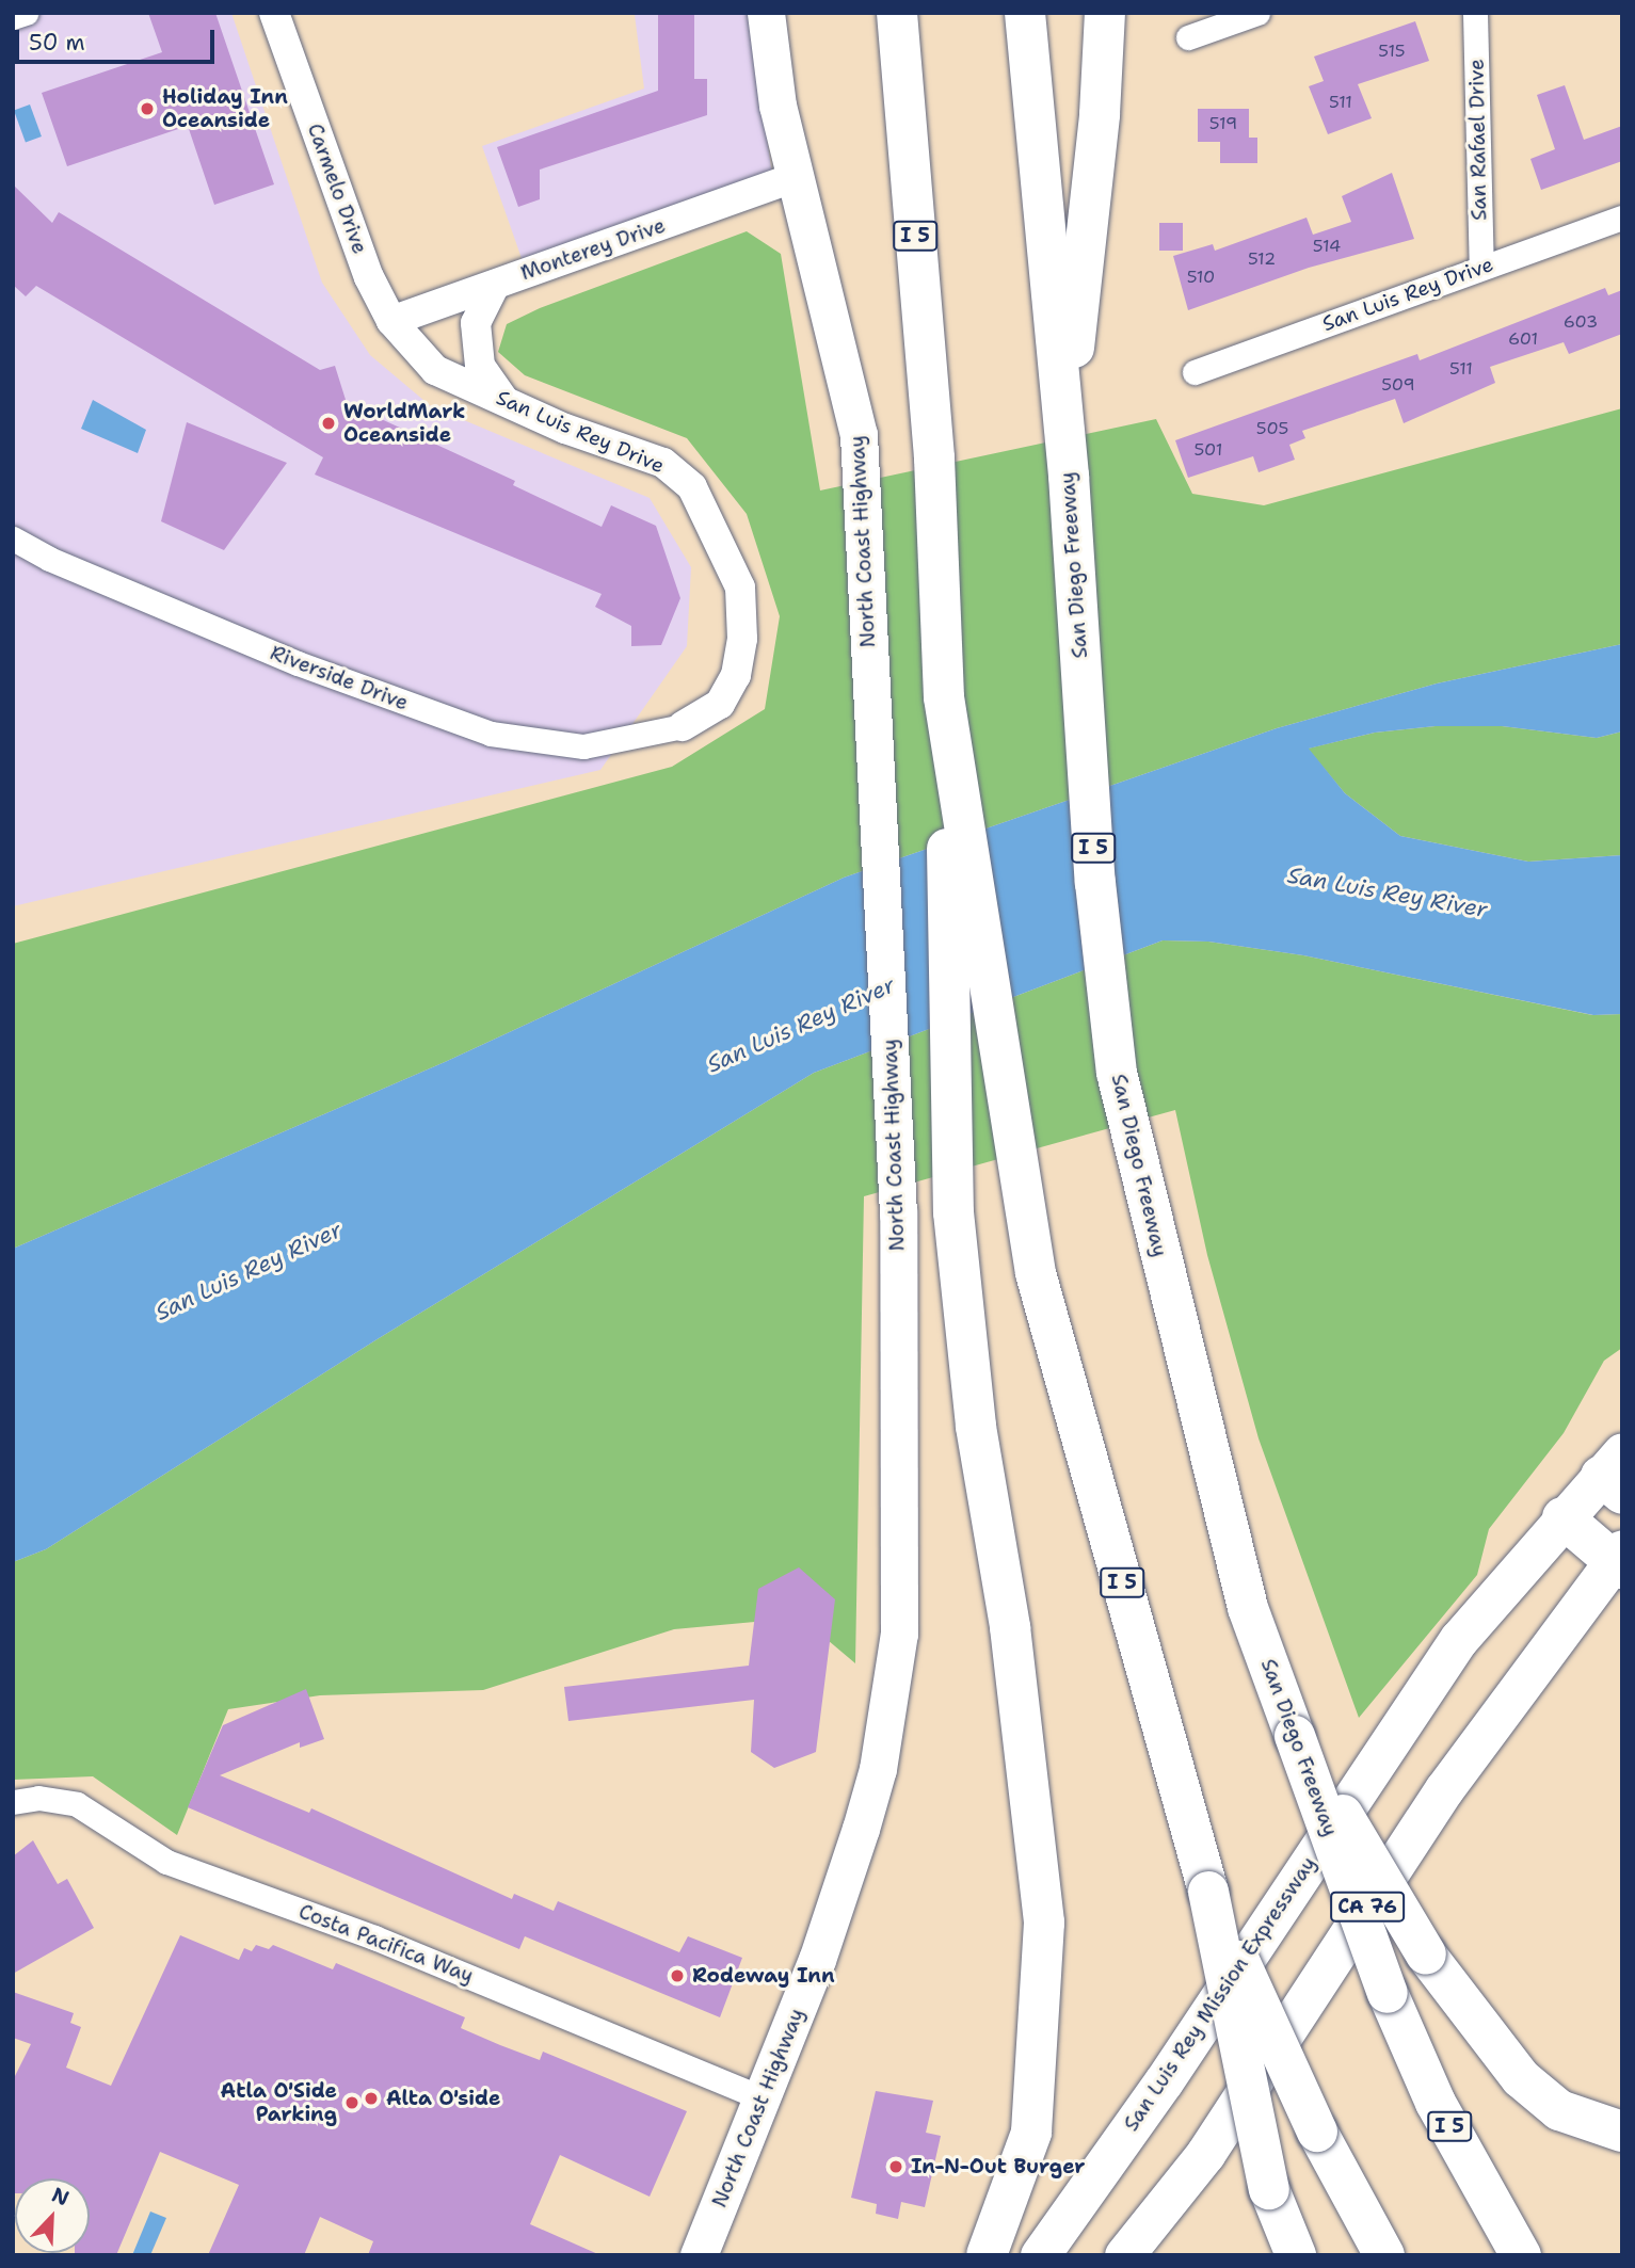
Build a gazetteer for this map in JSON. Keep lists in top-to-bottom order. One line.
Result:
{"streets":{"highway":["I 5","San Diego Freeway","CA 76","San Luis Rey Mission Expressway"],"main road":["North Coast Highway"],"street":["San Rafael Drive","Carmelo Drive","Monterey Drive","San Luis Rey Drive","Riverside Drive","Costa Pacifica Way"]},"crossings":[["San Rafael Drive","San Luis Rey Drive"],["Carmelo Drive","Monterey Drive"],["Carmelo Drive","San Luis Rey Drive"],["Monterey Drive","San Luis Rey Drive"],["Monterey Drive","North Coast Highway"],["San Luis Rey Drive","Riverside Drive"],["North Coast Highway","Costa Pacifica Way"]],"water":["San Luis Rey River"],"places":["Holiday Inn Oceanside","WorldMark Oceanside","Rodeway Inn","Alta O'side","Atla O'Side Parking","In-N-Out Burger"],"house_numbers":["515","511","519","514","512","510","603","601","511","509","505","501"],"scale_bar":"50 m","north":"top right"}
